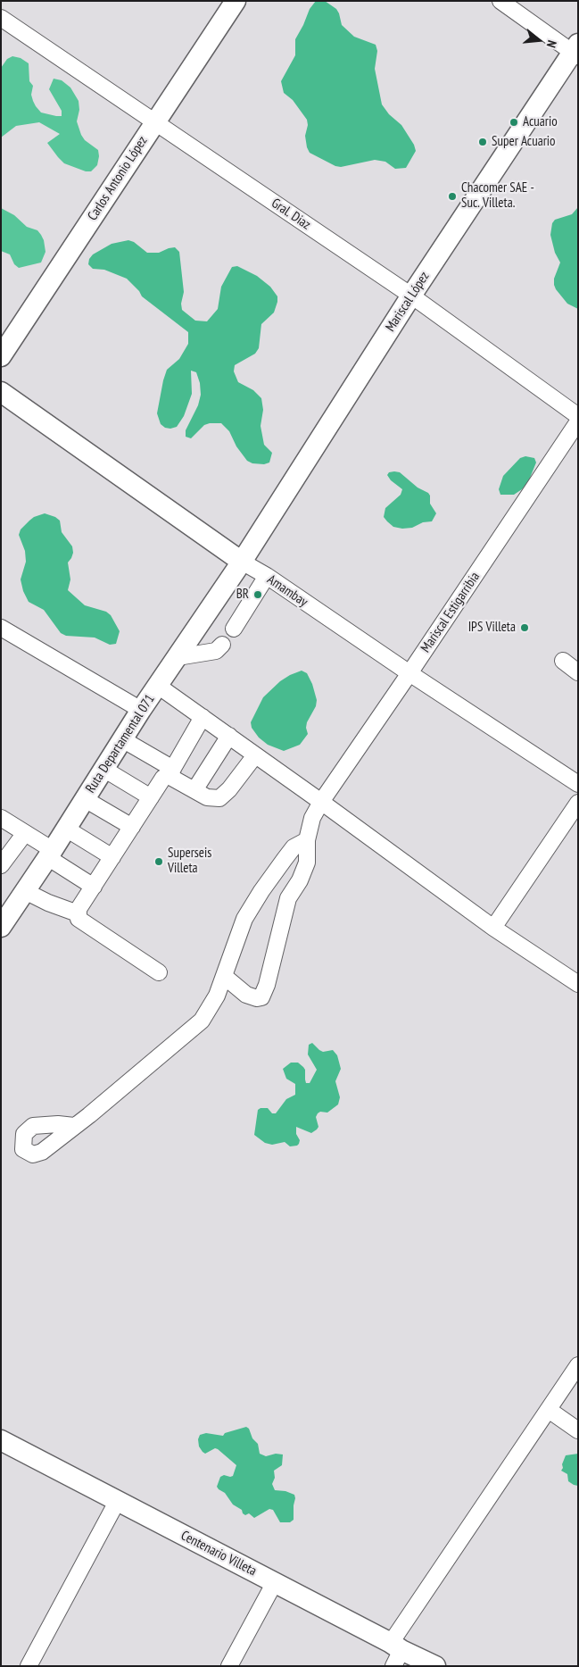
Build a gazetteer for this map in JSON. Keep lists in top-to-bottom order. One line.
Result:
{"streets":{"main road":["Carlos Antonio López","Mariscal López","Amambay","Ruta Departamental 071","Centenario Villeta"],"street":["Gral. Diaz","Mariscal Estigarribia"]},"crossings":[["Carlos Antonio López","Gral. Diaz"],["Gral. Diaz","Mariscal López"],["Mariscal López","Amambay"],["Mariscal López","Ruta Departamental 071"],["Amambay","Mariscal Estigarribia"],["Amambay","Ruta Departamental 071"]],"places":["Acuario","Super Acuario","Chacomer SAE - Suc. Villeta.","BR","IPS Villeta","Superseis Villeta"],"north":"right"}
